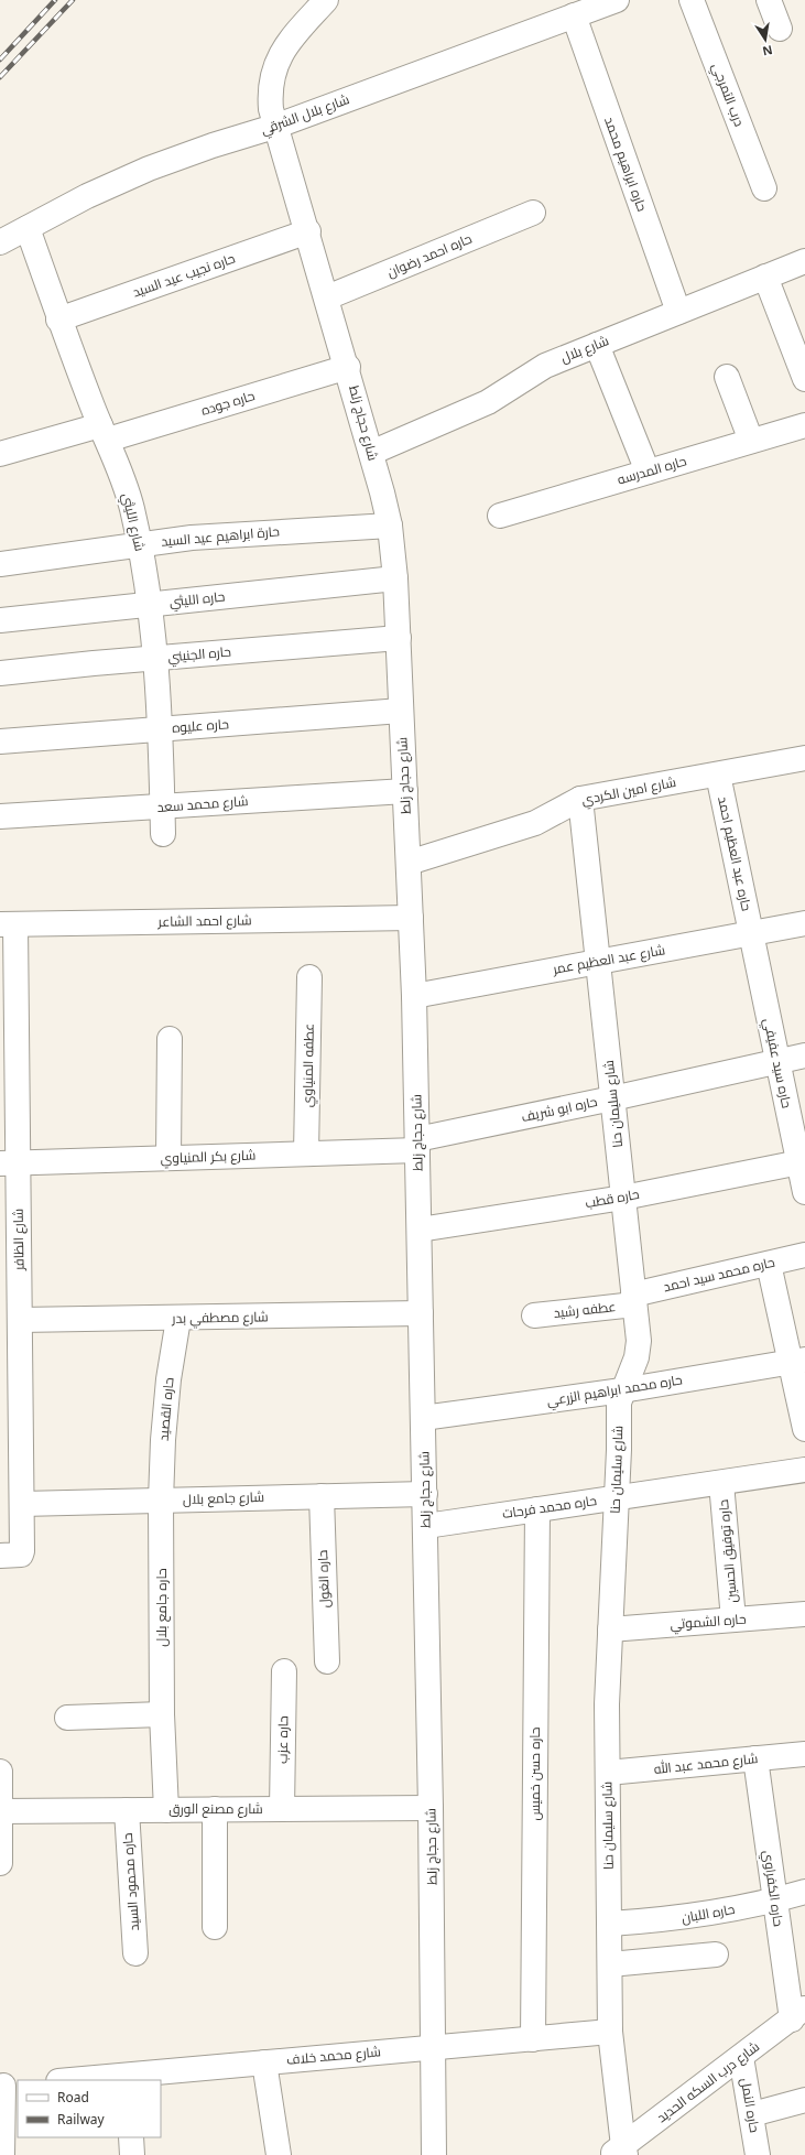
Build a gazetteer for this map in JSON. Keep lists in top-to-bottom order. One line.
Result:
{"streets":{"street":["درب التمرجي","شارع بلال الشرقي","حاره ابراهيم محمد","حاره احمد رضوان","حاره نجيب عيد السيد","شارع بلال","حاره جوده","شارع حجاج زلط","حاره المدرسه","شارع الليثي","حارة ابراهيم عيد السيد","حاره الليثي","حاره الجنيني","حاره عليوه","شارع امين الكردي","شارع محمد سعد","حاره عبد العظيم احمد","شارع احمد الشاعر","شارع عبد العظيم عمر","حاره سيد عفيفي","عطفه المنياوي","شارع سليمان حنا","حاره ابو شريف","شارع بكر المنياوي","حاره قطب","شارع الظافر","حاره محمد سيد احمد","عطفه رشيد","شارع مصطفي بدر","حاره محمد ابراهيم الزرعي","حاره القصيد","شارع جامع بلال","حاره محمد فرحات","حاره توفيق الحسين","حاره الغول","حاره جامع بلال","حاره الشموتي","حاره عزب","شارع محمد عبد الله","حاره حسن خميس","شارع مصنع الورق","حاره محمود السيد","حاره الكفراوي","حاره اللبان","شارع محمد خلاف","شارع درب السكه الحديد","حاره النمل"]},"crossings":[["شارع بلال الشرقي","حاره ابراهيم محمد"],["شارع بلال الشرقي","شارع حجاج زلط"],["شارع بلال الشرقي","شارع الليثي"],["حاره ابراهيم محمد","شارع بلال"],["حاره احمد رضوان","شارع حجاج زلط"],["حاره نجيب عيد السيد","شارع حجاج زلط"],["حاره نجيب عيد السيد","شارع الليثي"],["شارع بلال","شارع حجاج زلط"],["حاره جوده","شارع حجاج زلط"],["حاره جوده","شارع الليثي"],["شارع حجاج زلط","حارة ابراهيم عيد السيد"],["شارع حجاج زلط","حاره الليثي"],["شارع حجاج زلط","حاره الجنيني"],["شارع حجاج زلط","حاره عليوه"],["شارع حجاج زلط","شارع امين الكردي"],["شارع حجاج زلط","شارع محمد سعد"],["شارع حجاج زلط","شارع احمد الشاعر"],["شارع حجاج زلط","شارع عبد العظيم عمر"],["شارع حجاج زلط","حاره ابو شريف"],["شارع حجاج زلط","شارع بكر المنياوي"],["شارع حجاج زلط","حاره قطب"],["شارع حجاج زلط","شارع مصطفي بدر"],["شارع حجاج زلط","حاره محمد ابراهيم الزرعي"],["شارع حجاج زلط","شارع جامع بلال"],["شارع حجاج زلط","حاره محمد فرحات"],["شارع حجاج زلط","شارع مصنع الورق"],["شارع حجاج زلط","شارع محمد خلاف"],["شارع الليثي","حارة ابراهيم عيد السيد"],["شارع الليثي","حاره الليثي"],["شارع الليثي","حاره الجنيني"],["شارع الليثي","حاره عليوه"],["شارع الليثي","شارع محمد سعد"],["شارع امين الكردي","حاره عبد العظيم احمد"],["شارع امين الكردي","شارع سليمان حنا"],["حاره عبد العظيم احمد","شارع عبد العظيم عمر"],["حاره عبد العظيم احمد","حاره سيد عفيفي"],["شارع احمد الشاعر","شارع الظافر"],["شارع عبد العظيم عمر","حاره سيد عفيفي"],["شارع عبد العظيم عمر","شارع سليمان حنا"],["حاره سيد عفيفي","حاره ابو شريف"],["حاره سيد عفيفي","حاره قطب"],["عطفه المنياوي","شارع بكر المنياوي"],["شارع سليمان حنا","حاره ابو شريف"],["شارع سليمان حنا","حاره قطب"],["شارع سليمان حنا","حاره محمد سيد احمد"],["شارع سليمان حنا","عطفه رشيد"],["شارع سليمان حنا","حاره محمد ابراهيم الزرعي"],["شارع سليمان حنا","حاره محمد فرحات"],["شارع سليمان حنا","حاره الشموتي"],["شارع سليمان حنا","شارع محمد عبد الله"],["شارع سليمان حنا","حاره اللبان"],["شارع سليمان حنا","شارع محمد خلاف"],["شارع سليمان حنا","شارع درب السكه الحديد"],["حاره ابو شريف","شارع بكر المنياوي"],["شارع بكر المنياوي","شارع الظافر"],["شارع الظافر","شارع مصطفي بدر"],["شارع الظافر","شارع جامع بلال"],["حاره محمد سيد احمد","عطفه رشيد"],["شارع مصطفي بدر","حاره القصيد"],["حاره القصيد","شارع جامع بلال"],["حاره القصيد","حاره جامع بلال"],["شارع جامع بلال","حاره الغول"],["شارع جامع بلال","حاره جامع بلال"],["حاره محمد فرحات","حاره توفيق الحسين"],["حاره محمد فرحات","حاره حسن خميس"],["حاره توفيق الحسين","حاره الشموتي"],["حاره جامع بلال","شارع مصنع الورق"],["حاره عزب","شارع مصنع الورق"],["شارع محمد عبد الله","حاره الكفراوي"],["حاره حسن خميس","شارع محمد خلاف"],["شارع مصنع الورق","حاره محمود السيد"],["حاره الكفراوي","حاره اللبان"],["حاره الكفراوي","شارع درب السكه الحديد"],["شارع درب السكه الحديد","حاره النمل"]],"legend":["Road","Railway"],"north":"bottom"}
